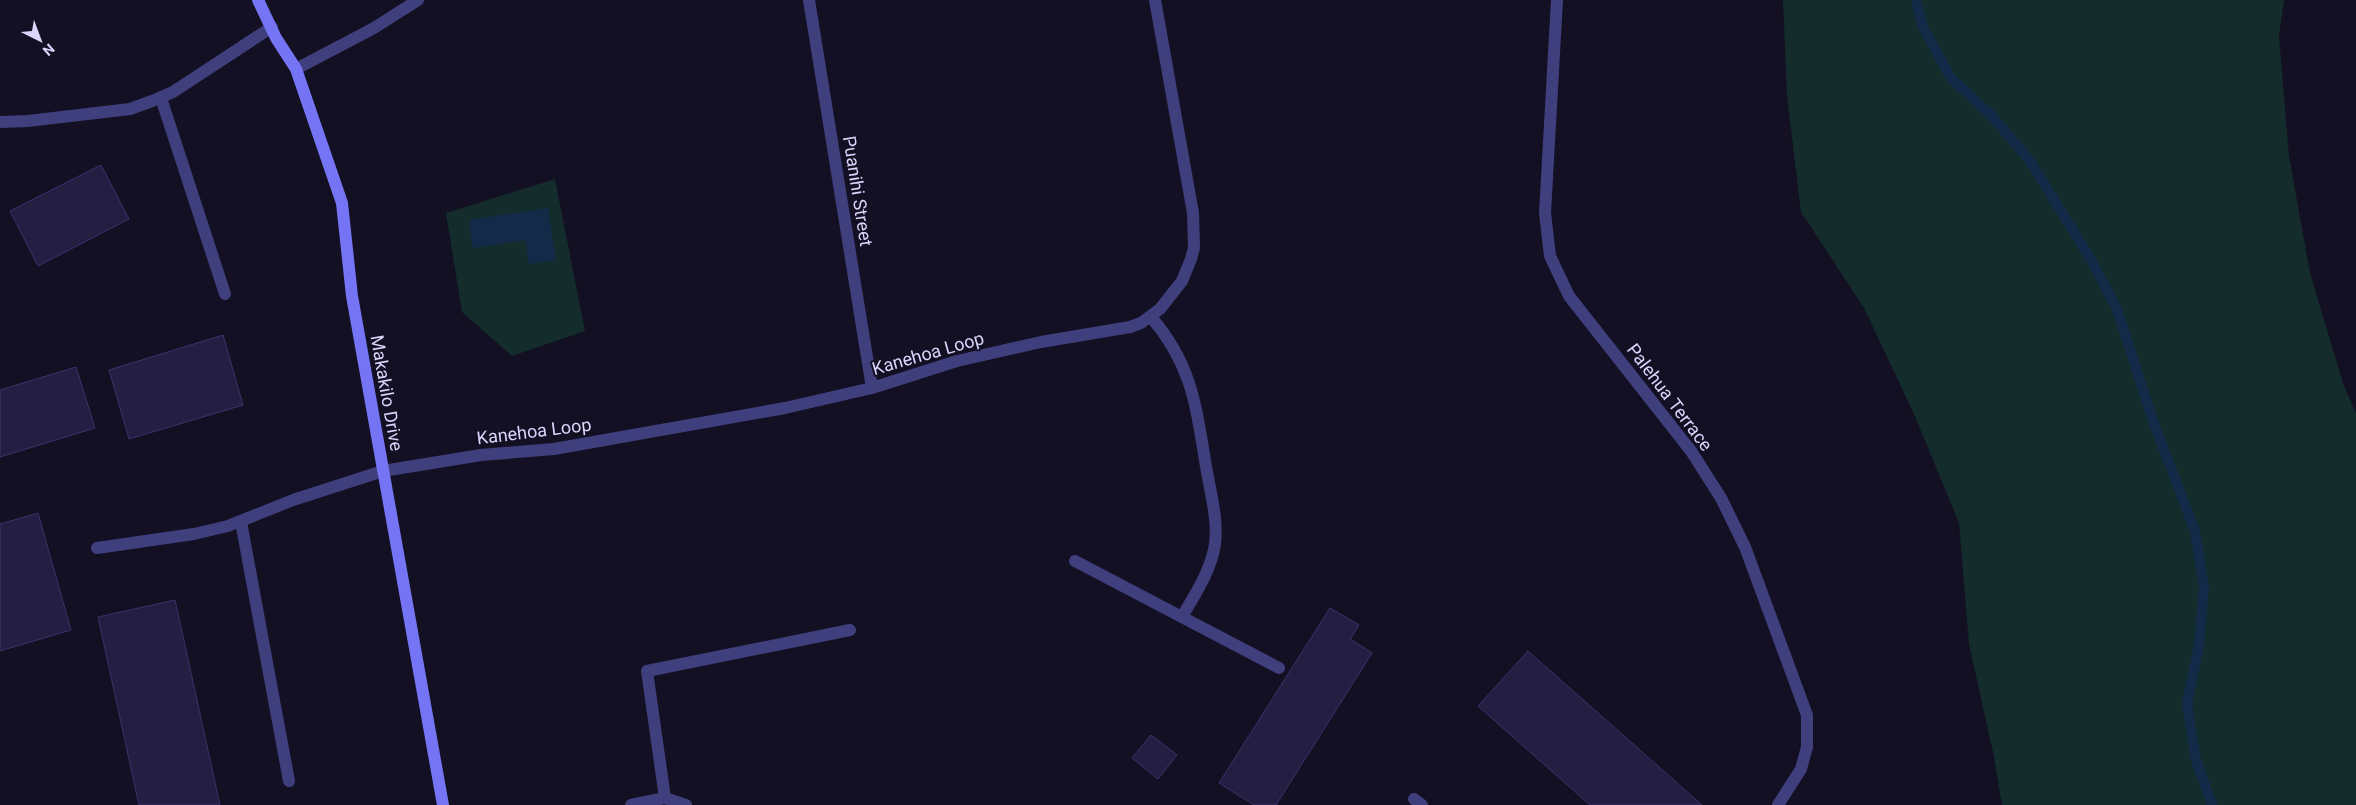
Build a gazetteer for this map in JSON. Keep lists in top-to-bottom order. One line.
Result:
{"streets":{"main road":["Makakilo Drive"],"street":["Puanihi Street","Kanehoa Loop","Palehua Terrace"]},"crossings":[["Puanihi Street","Kanehoa Loop"],["Kanehoa Loop","Makakilo Drive"]],"north":"bottom right"}
